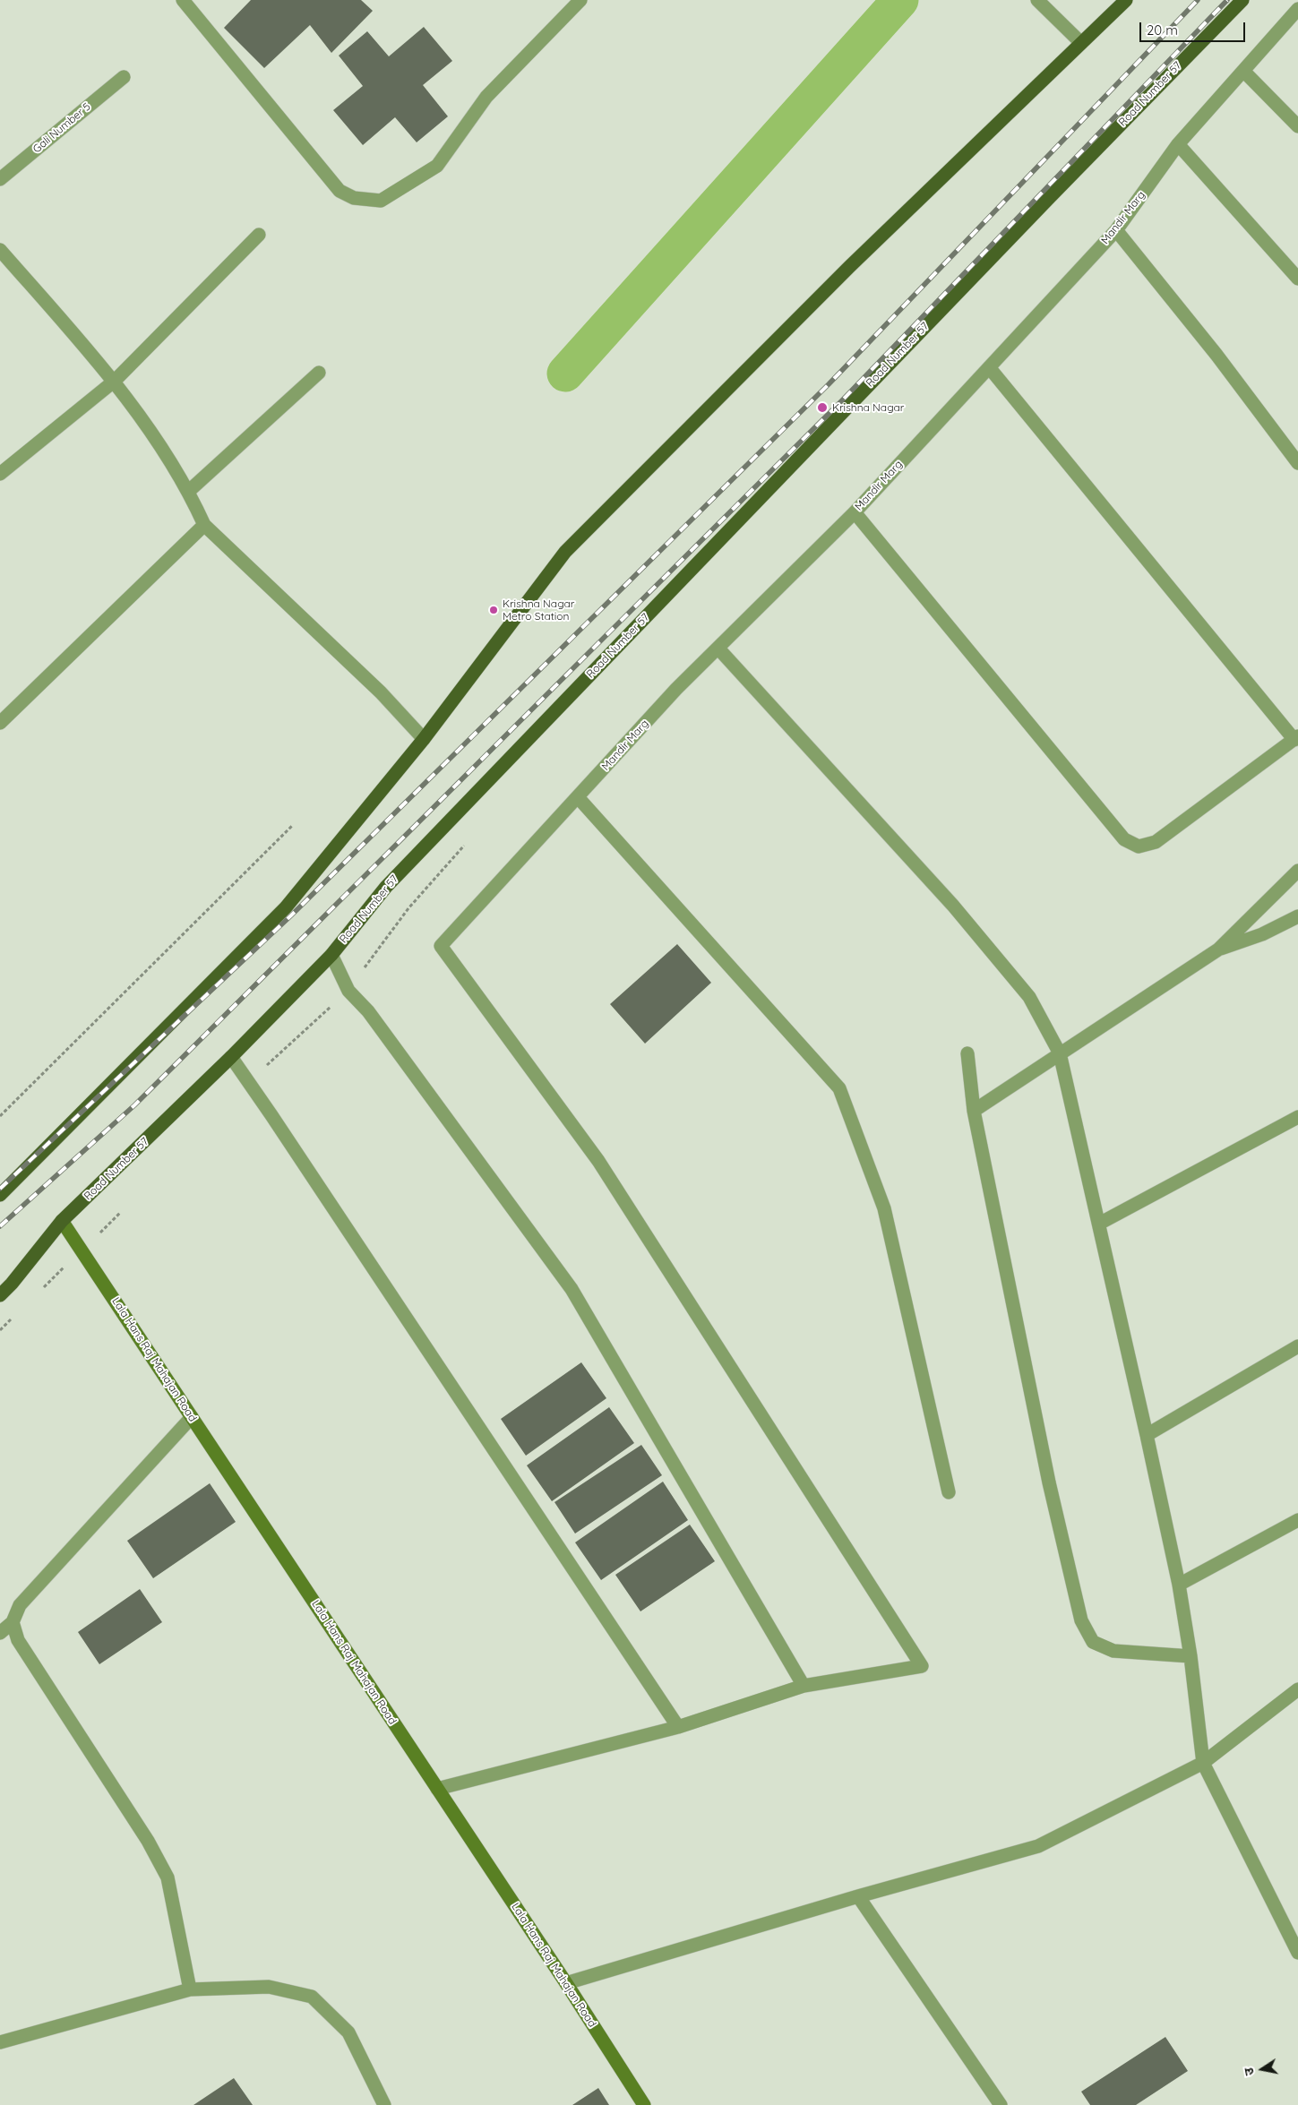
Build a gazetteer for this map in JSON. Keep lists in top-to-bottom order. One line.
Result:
{"streets":{"main road":["Road Number 57"],"street":["Gali Number 5","Mandir Marg","Lala Hans Raj Mahajan Road"]},"crossings":[["Road Number 57","Lala Hans Raj Mahajan Road"]],"places":["Krishna Nagar","Krishna Nagar Metro Station"],"scale_bar":"20 m","north":"left"}
